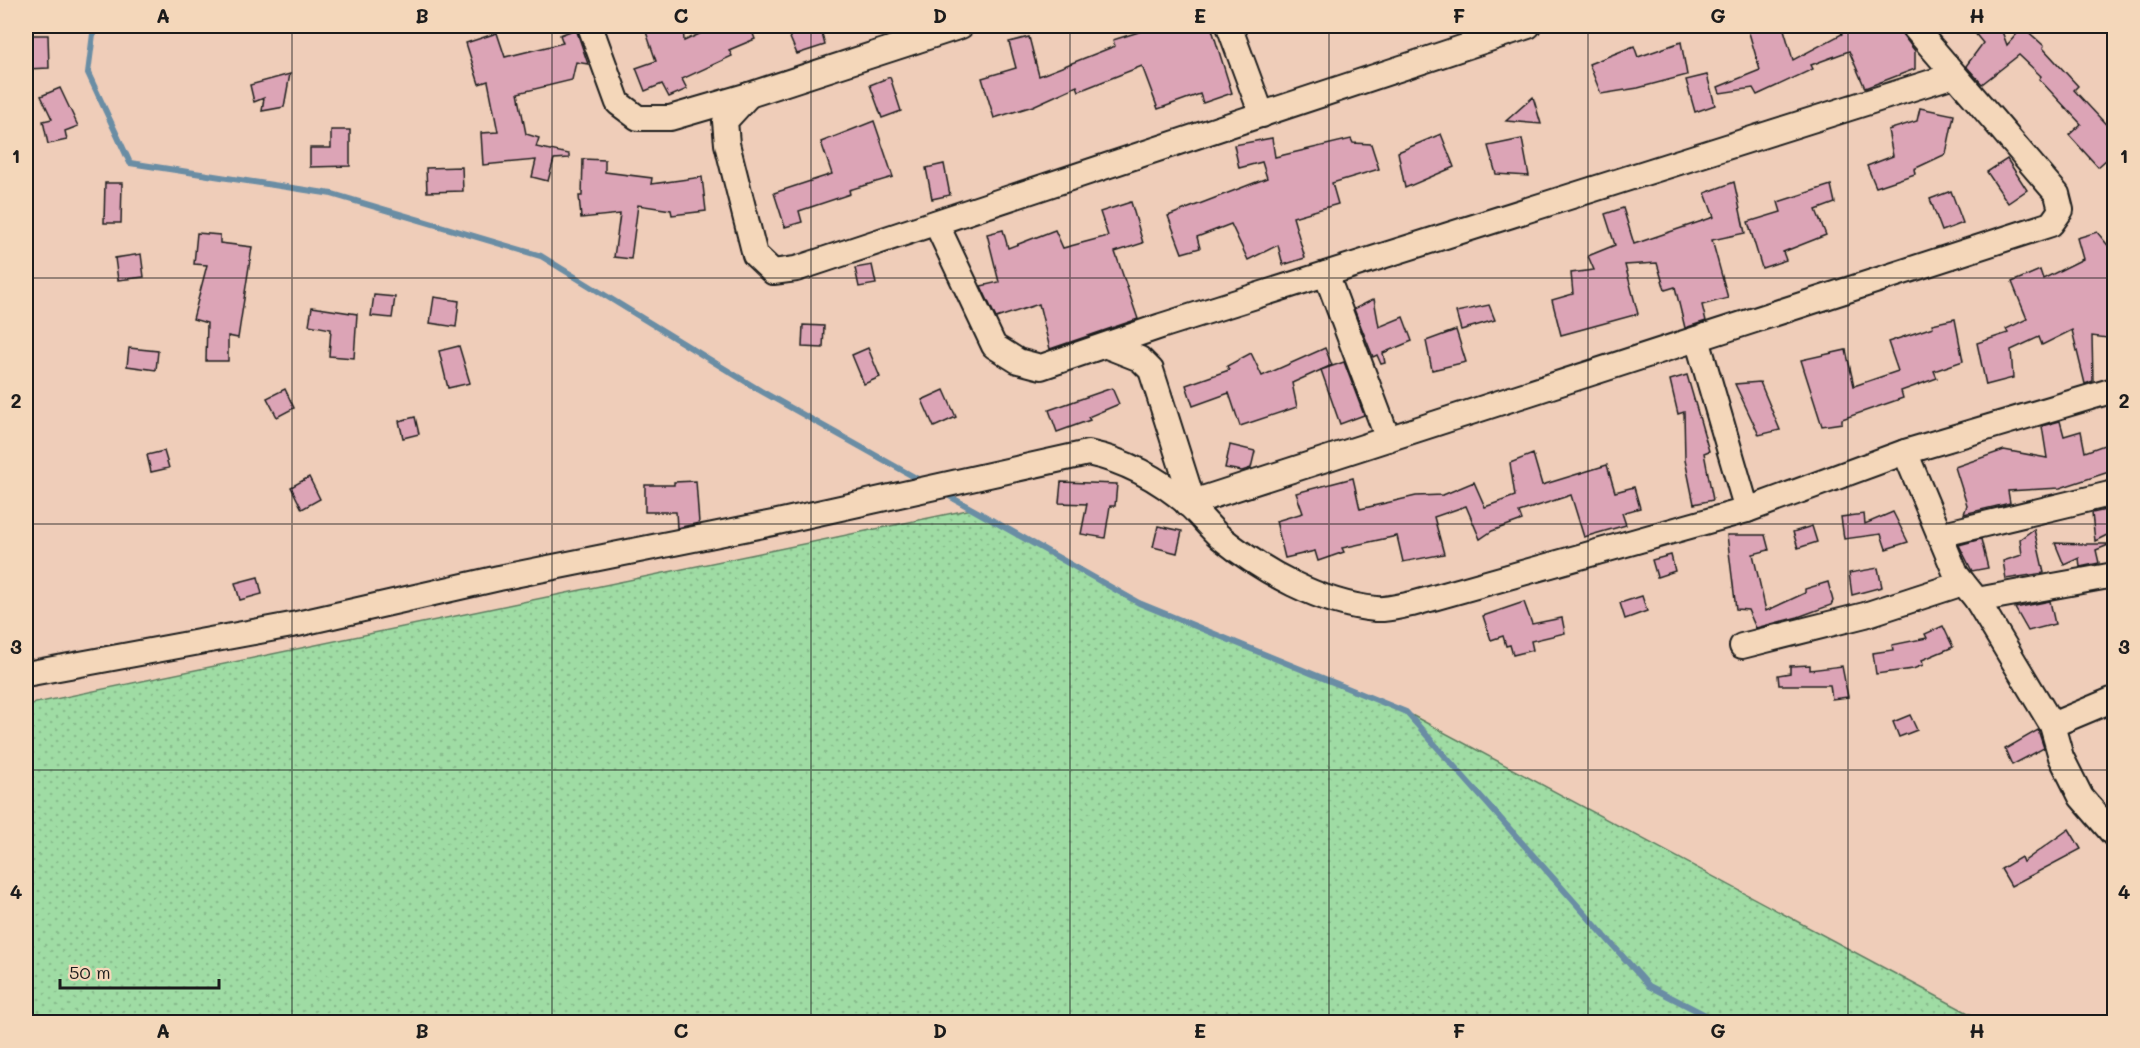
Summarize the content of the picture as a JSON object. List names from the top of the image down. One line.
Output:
{"scale_bar":"50 m","grid":{"columns":["A","B","C","D","E","F","G","H"],"rows":["1","2","3","4"]}}
